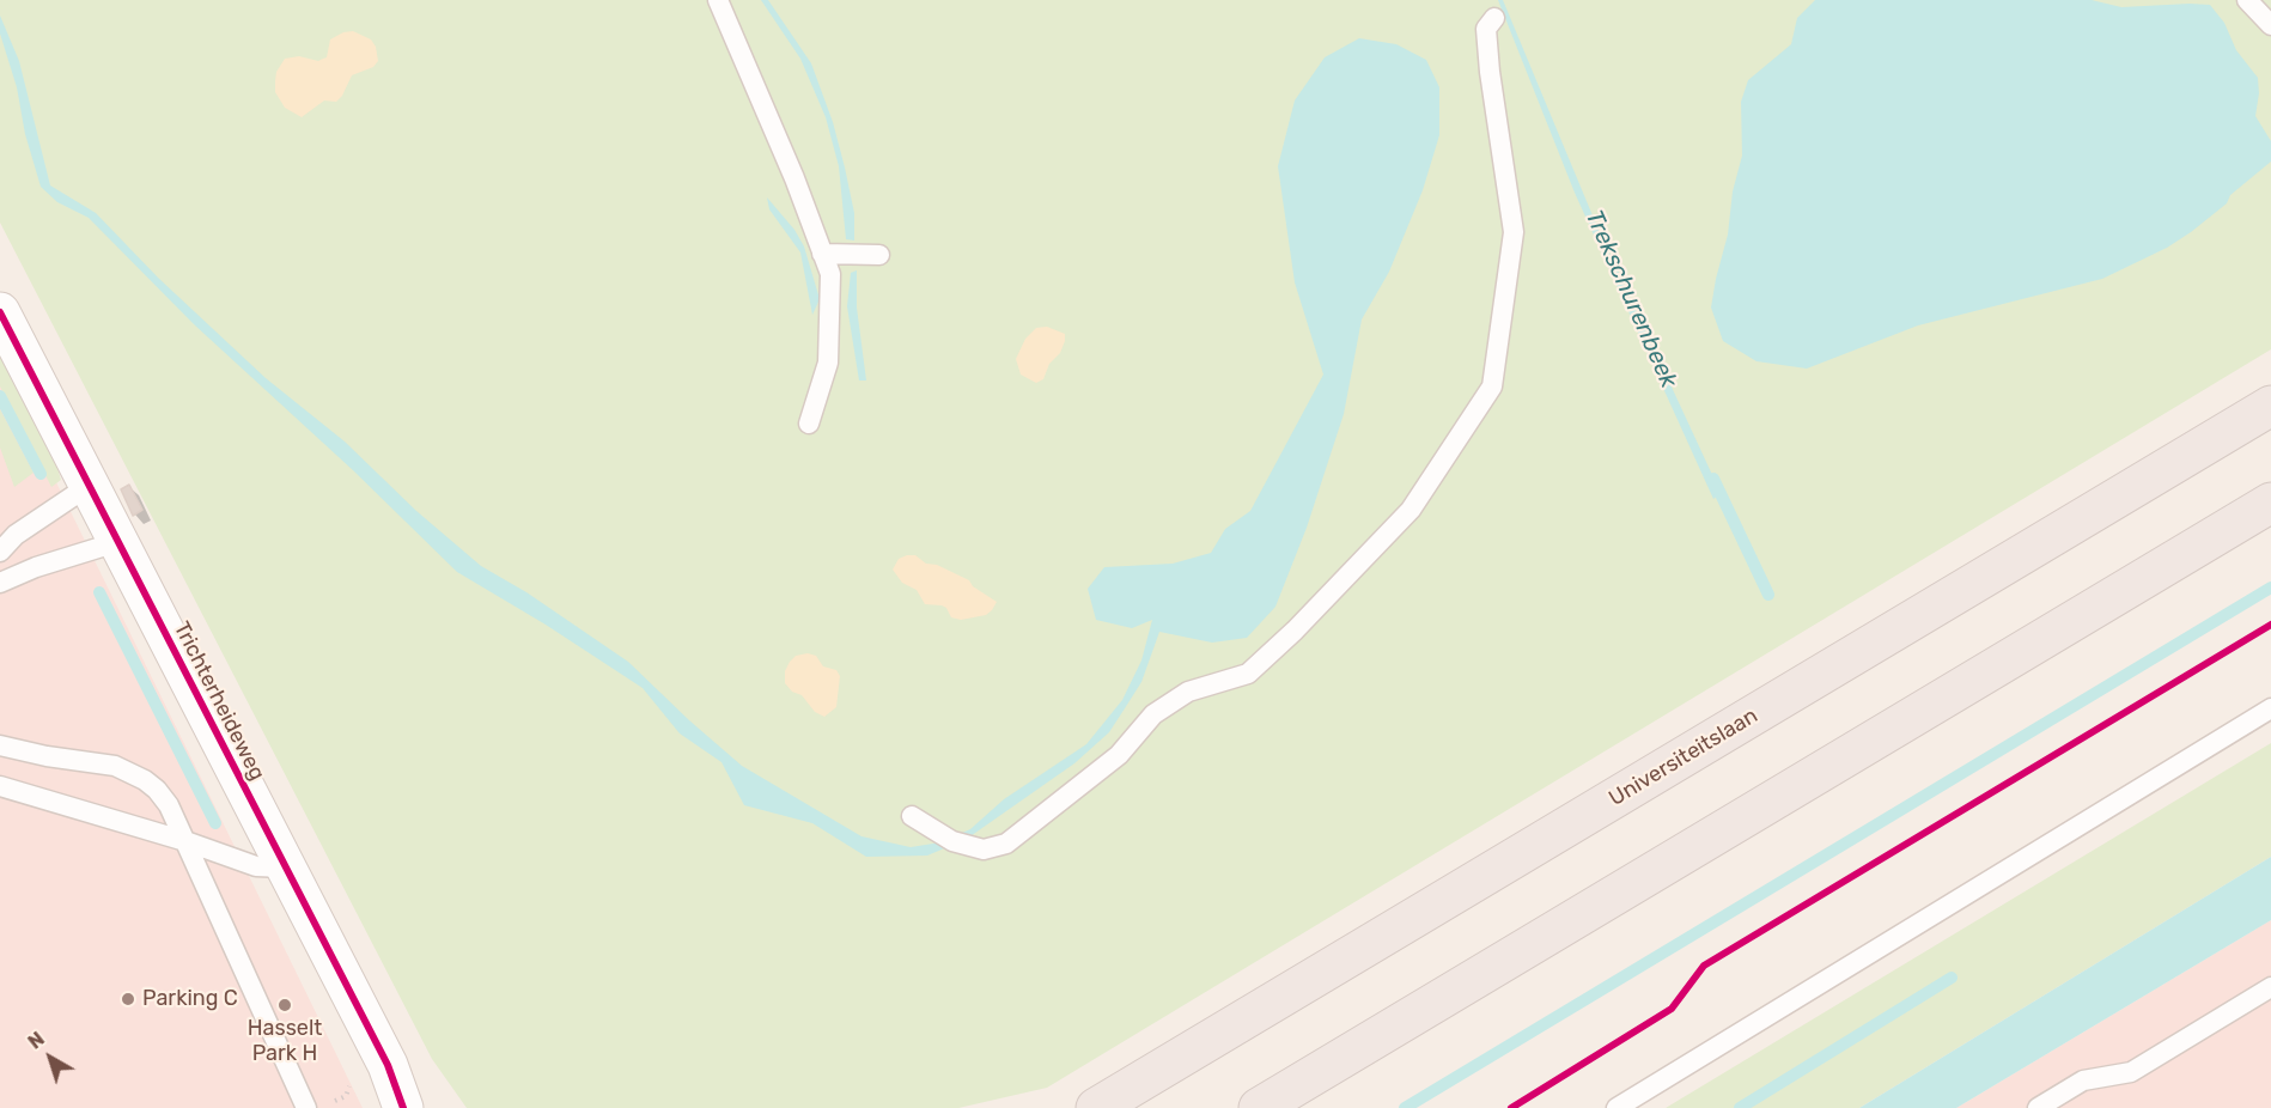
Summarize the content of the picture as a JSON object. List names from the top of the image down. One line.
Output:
{"streets":{"highway":["Universiteitslaan"],"street":["Trichterheideweg"]},"water":["Trekschurenbeek"],"places":["Parking C","Hasselt Park H"],"north":"top left"}
